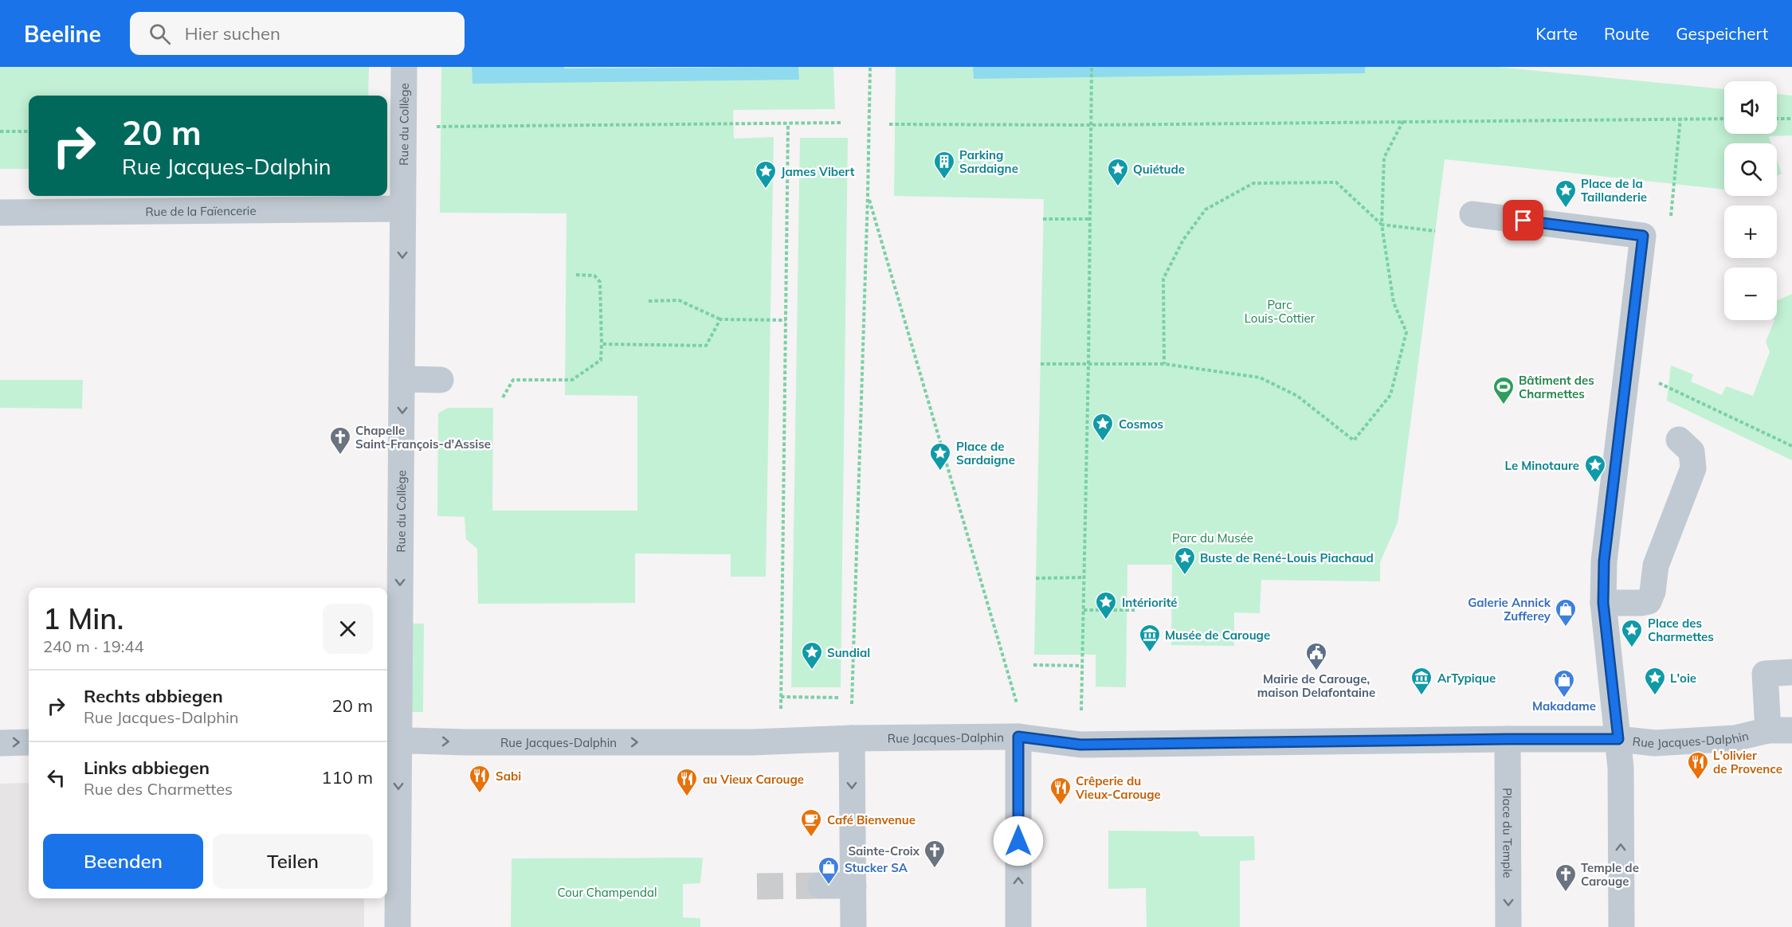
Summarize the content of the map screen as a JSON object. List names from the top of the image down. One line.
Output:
{"streets":{"street":["Rue du Collège","Rue de la Faïencerie","Rue Jacques-Dalphin","Place du Temple"]},"crossings":[["Rue du Collège","Rue de la Faïencerie"],["Rue du Collège","Rue Jacques-Dalphin"],["Rue Jacques-Dalphin","Place du Temple"]],"one_way":["Rue du Collège"],"parks":["Parc Louis-Cottier","Parc du Musée","Cour Champendal"],"places":{"building":["Parking Sardaigne"],"place":["Quiétude","James Vibert","Place de la Taillanderie","Cosmos","Place de Sardaigne","Le Minotaure","Buste de René-Louis Piachaud","Intériorité","Place des Charmettes","Sundial","L'oie"],"sports":["Bâtiment des Charmettes"],"church":["Chapelle Saint-François-d'Assise","Sainte-Croix","Temple de Carouge"],"shop":["Galerie Annick Zufferey","Makadame","Stucker SA"],"museum":["Musée de Carouge","ArTypique"],"public building":["Mairie de Carouge, maison Delafontaine"],"restaurant":["L'olivier de Provence","Sabi","au Vieux Carouge","Crêperie du Vieux-Carouge"],"cafe":["Café Bienvenue"]},"page":{"header":"Beeline","search":"Hier suchen","nav":["Karte","Route","Gespeichert"],"map_buttons":["+","−"],"turn":["20 m","Rue Jacques-Dalphin"],"heading":["1 Min.","240 m · 19:44"],"list":[{"name":"Rechts abbiegen","note":"Rue Jacques-Dalphin","value":"20 m"},{"name":"Links abbiegen","note":"Rue des Charmettes","value":"110 m"}],"buttons":["Beenden","Teilen"]}}
